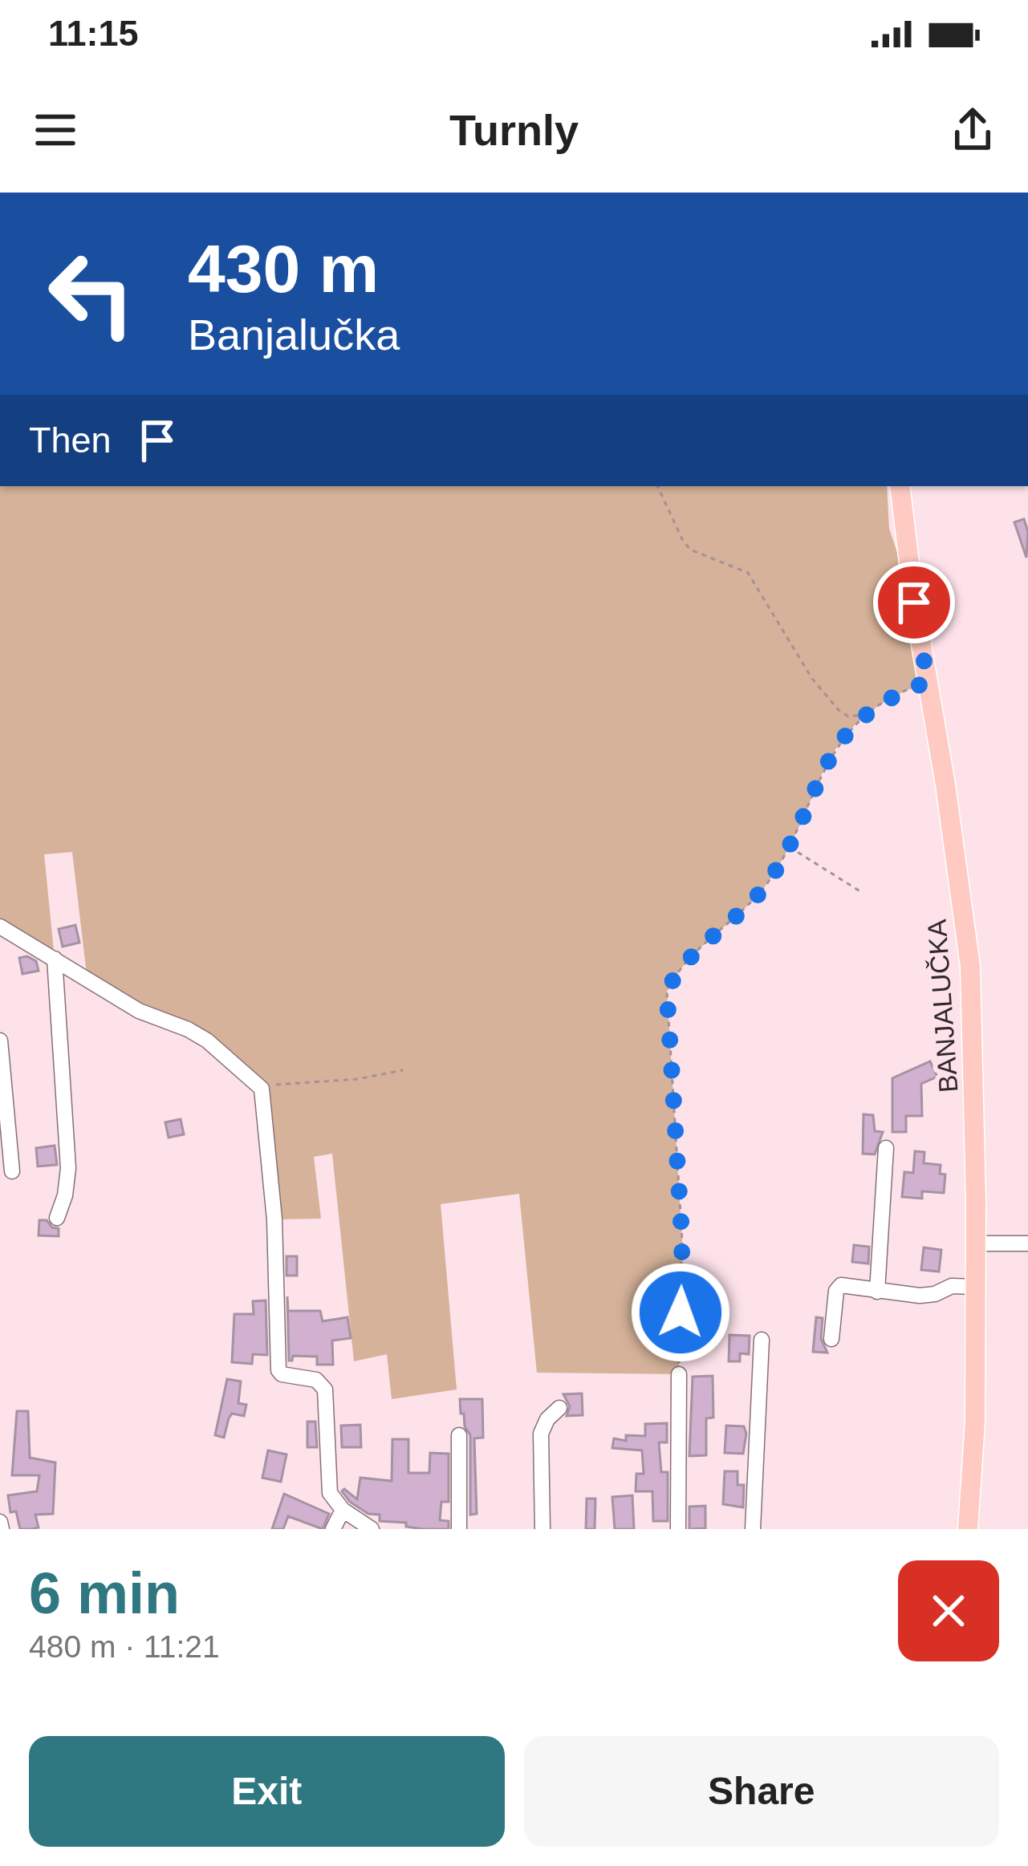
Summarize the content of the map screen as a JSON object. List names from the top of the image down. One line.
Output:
{"streets":{"main road":["BANJALUČKA"]},"page":{"status":"11:15","header":"Turnly","turn":["430 m","Banjalučka"],"then":"Then","heading":["6 min","480 m · 11:21"],"buttons":["Exit","Share"]}}
